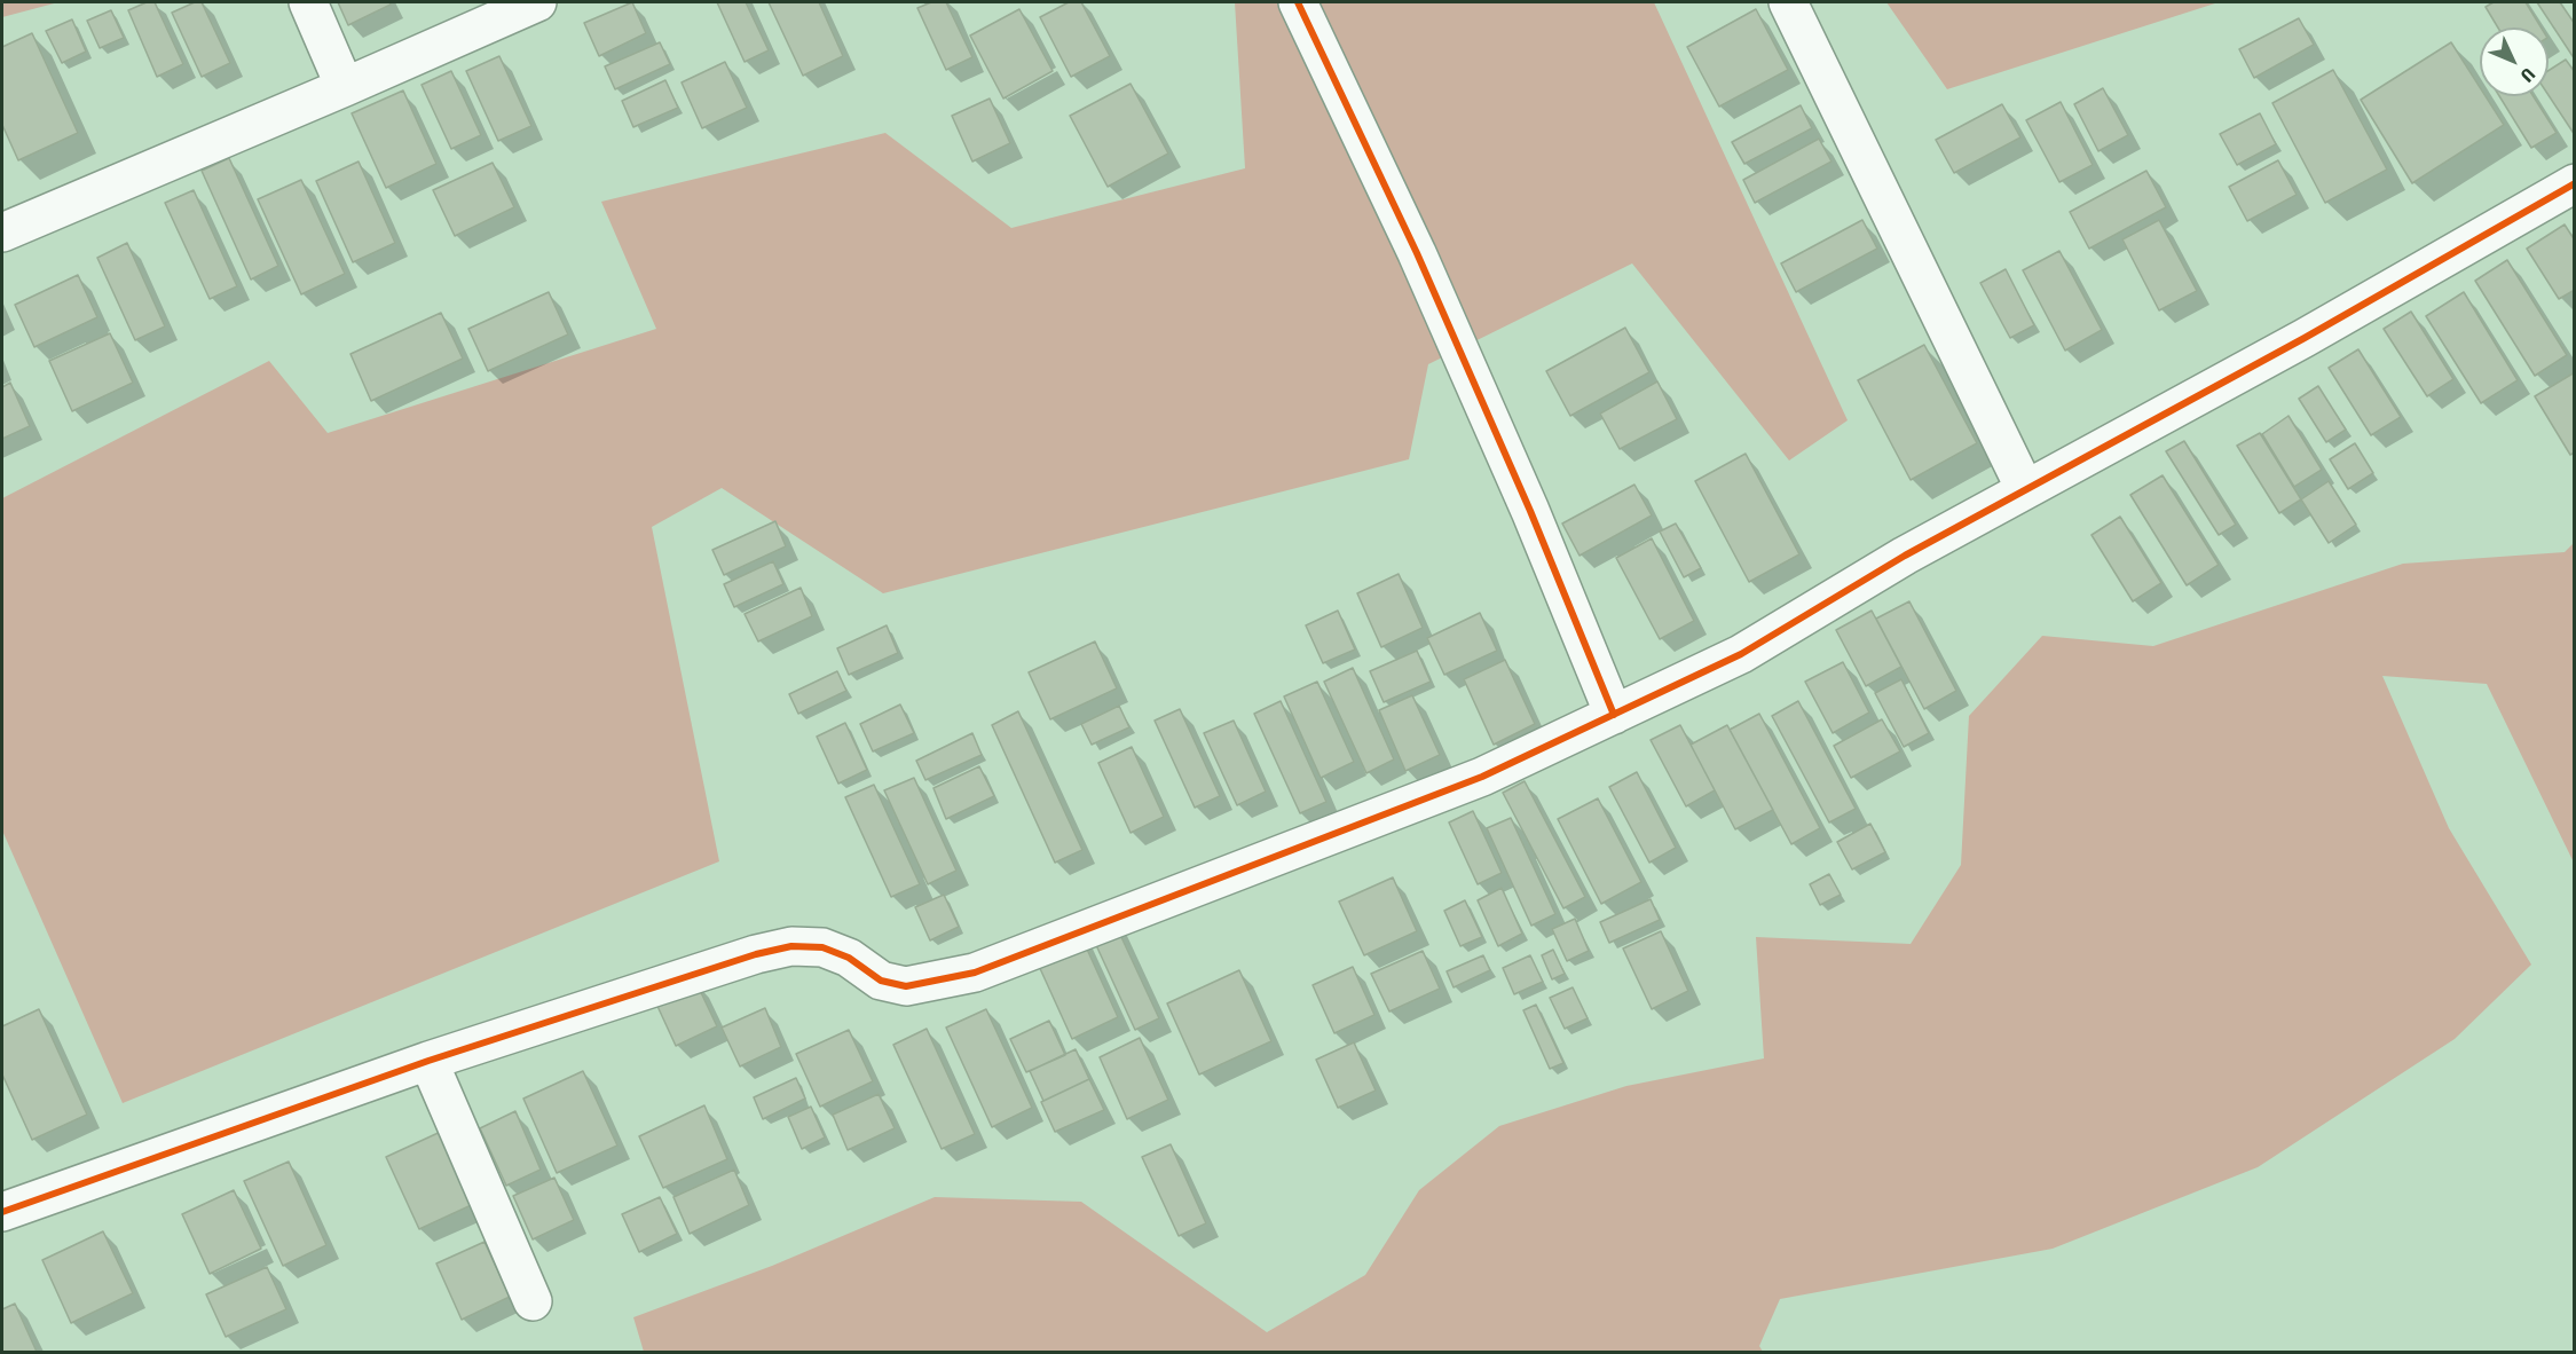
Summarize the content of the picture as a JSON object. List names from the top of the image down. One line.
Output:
{"north":"bottom right"}
